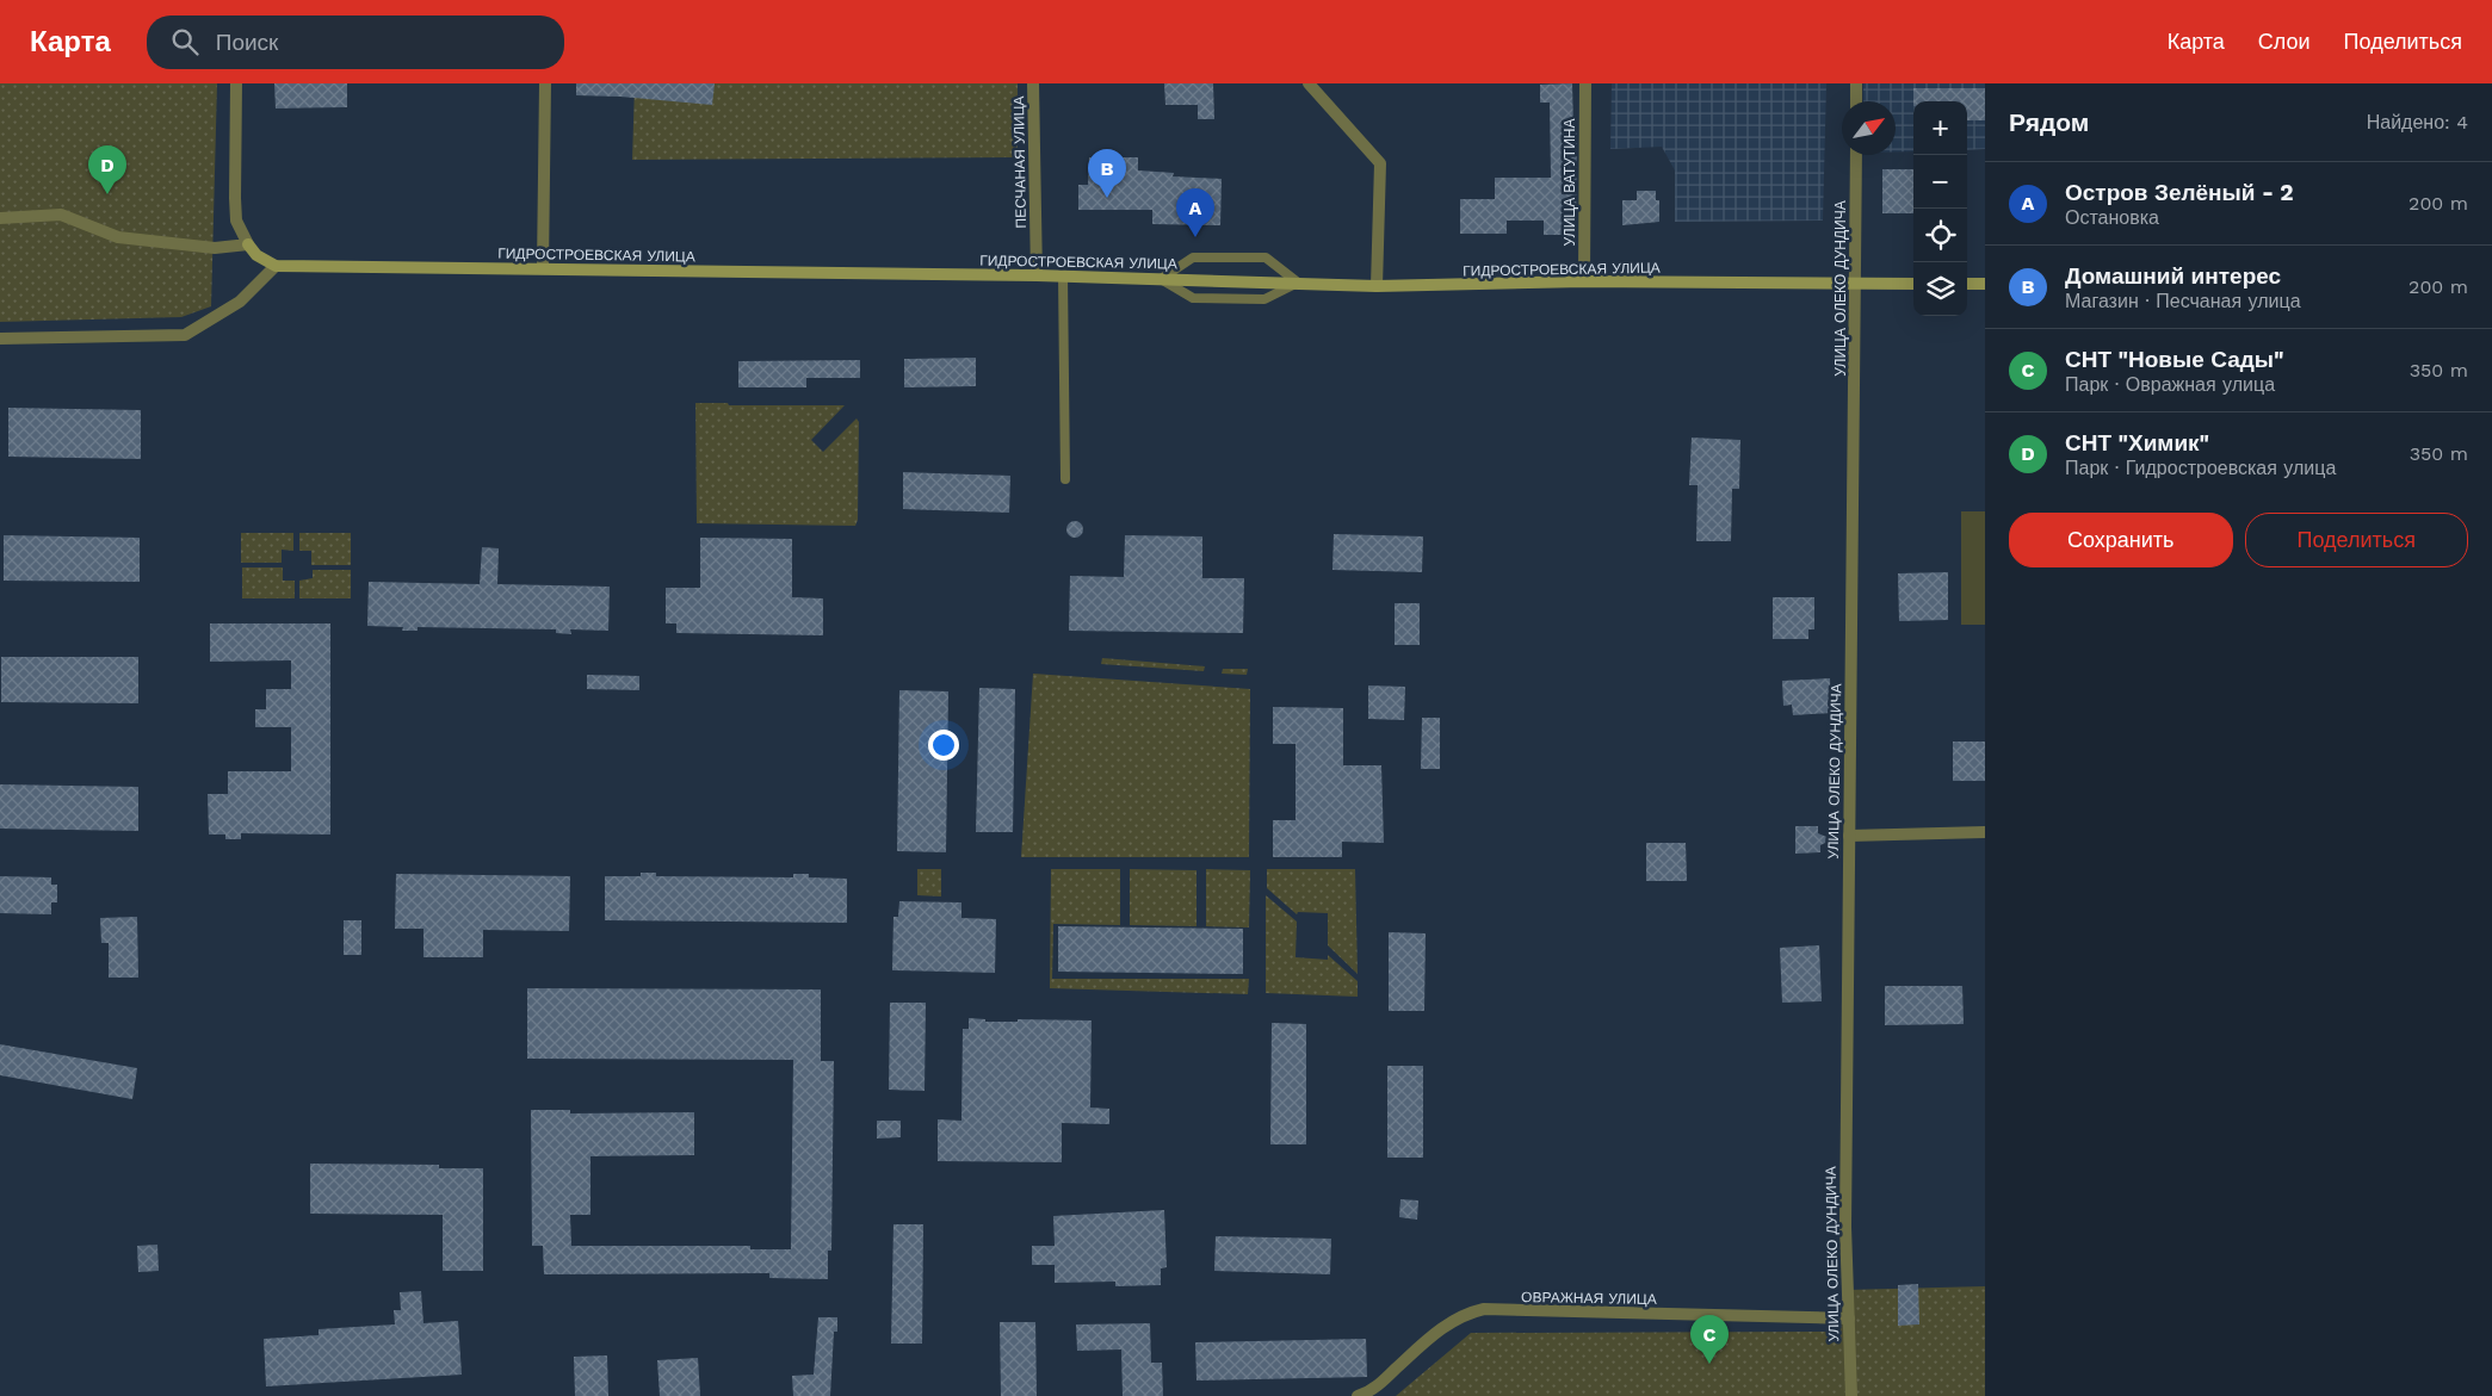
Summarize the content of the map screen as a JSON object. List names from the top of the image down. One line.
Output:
{"streets":{"street":["ПЕСЧАНАЯ УЛИЦА","УЛИЦА ВАТУТИНА","ГИДРОСТРОЕВСКАЯ УЛИЦА","УЛИЦА ОЛЕКО ДУНДИЧА","ОВРАЖНАЯ УЛИЦА"]},"crossings":[["ПЕСЧАНАЯ УЛИЦА","ГИДРОСТРОЕВСКАЯ УЛИЦА"],["УЛИЦА ВАТУТИНА","ГИДРОСТРОЕВСКАЯ УЛИЦА"],["ГИДРОСТРОЕВСКАЯ УЛИЦА","УЛИЦА ОЛЕКО ДУНДИЧА"],["УЛИЦА ОЛЕКО ДУНДИЧА","ОВРАЖНАЯ УЛИЦА"]],"north":"top right","page":{"header":"Карта","search":"Поиск","nav":["Карта","Слои","Поделиться"],"heading":["Рядом","Найдено: 4"],"map_buttons":["+","−"],"pins":["D","B","A","C"],"list":[{"mark":"A","name":"Остров Зелёный - 2","note":"Остановка","value":"200 m"},{"mark":"B","name":"Домашний интерес","note":"Магазин · Песчаная улица","value":"200 m"},{"mark":"C","name":"СНТ \"Новые Сады\"","note":"Парк · Овражная улица","value":"350 m"},{"mark":"D","name":"СНТ \"Химик\"","note":"Парк · Гидростроевская улица","value":"350 m"}],"buttons":["Сохранить","Поделиться"]}}
